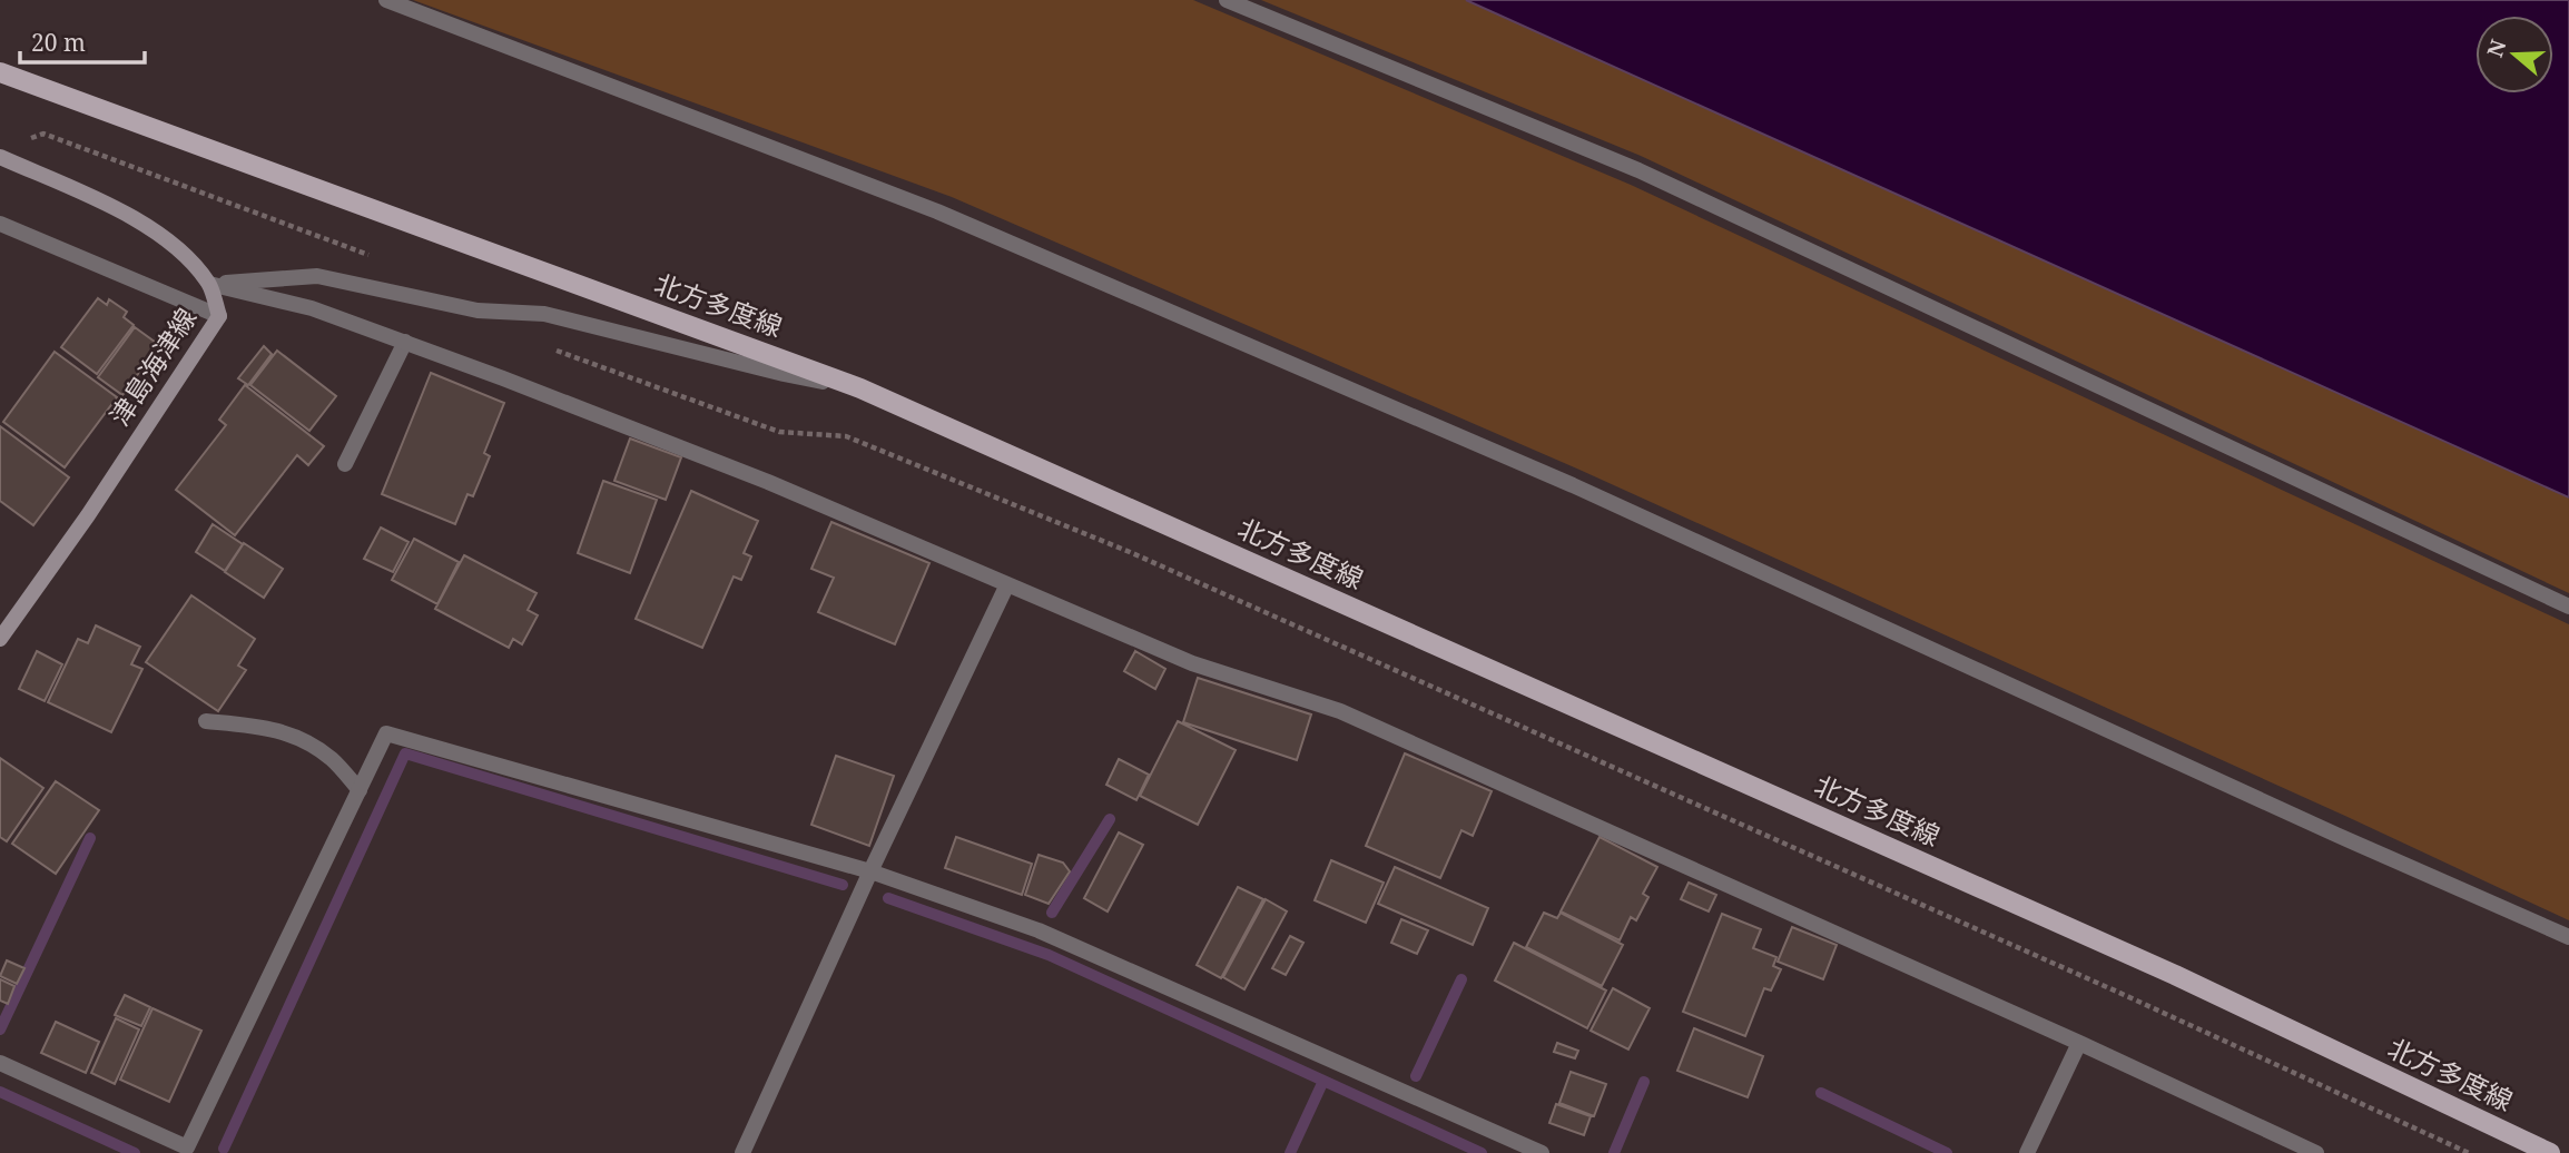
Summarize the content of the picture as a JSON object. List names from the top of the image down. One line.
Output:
{"streets":{"main road":["北方多度線","津島海津線"]},"scale_bar":"20 m","north":"left"}
